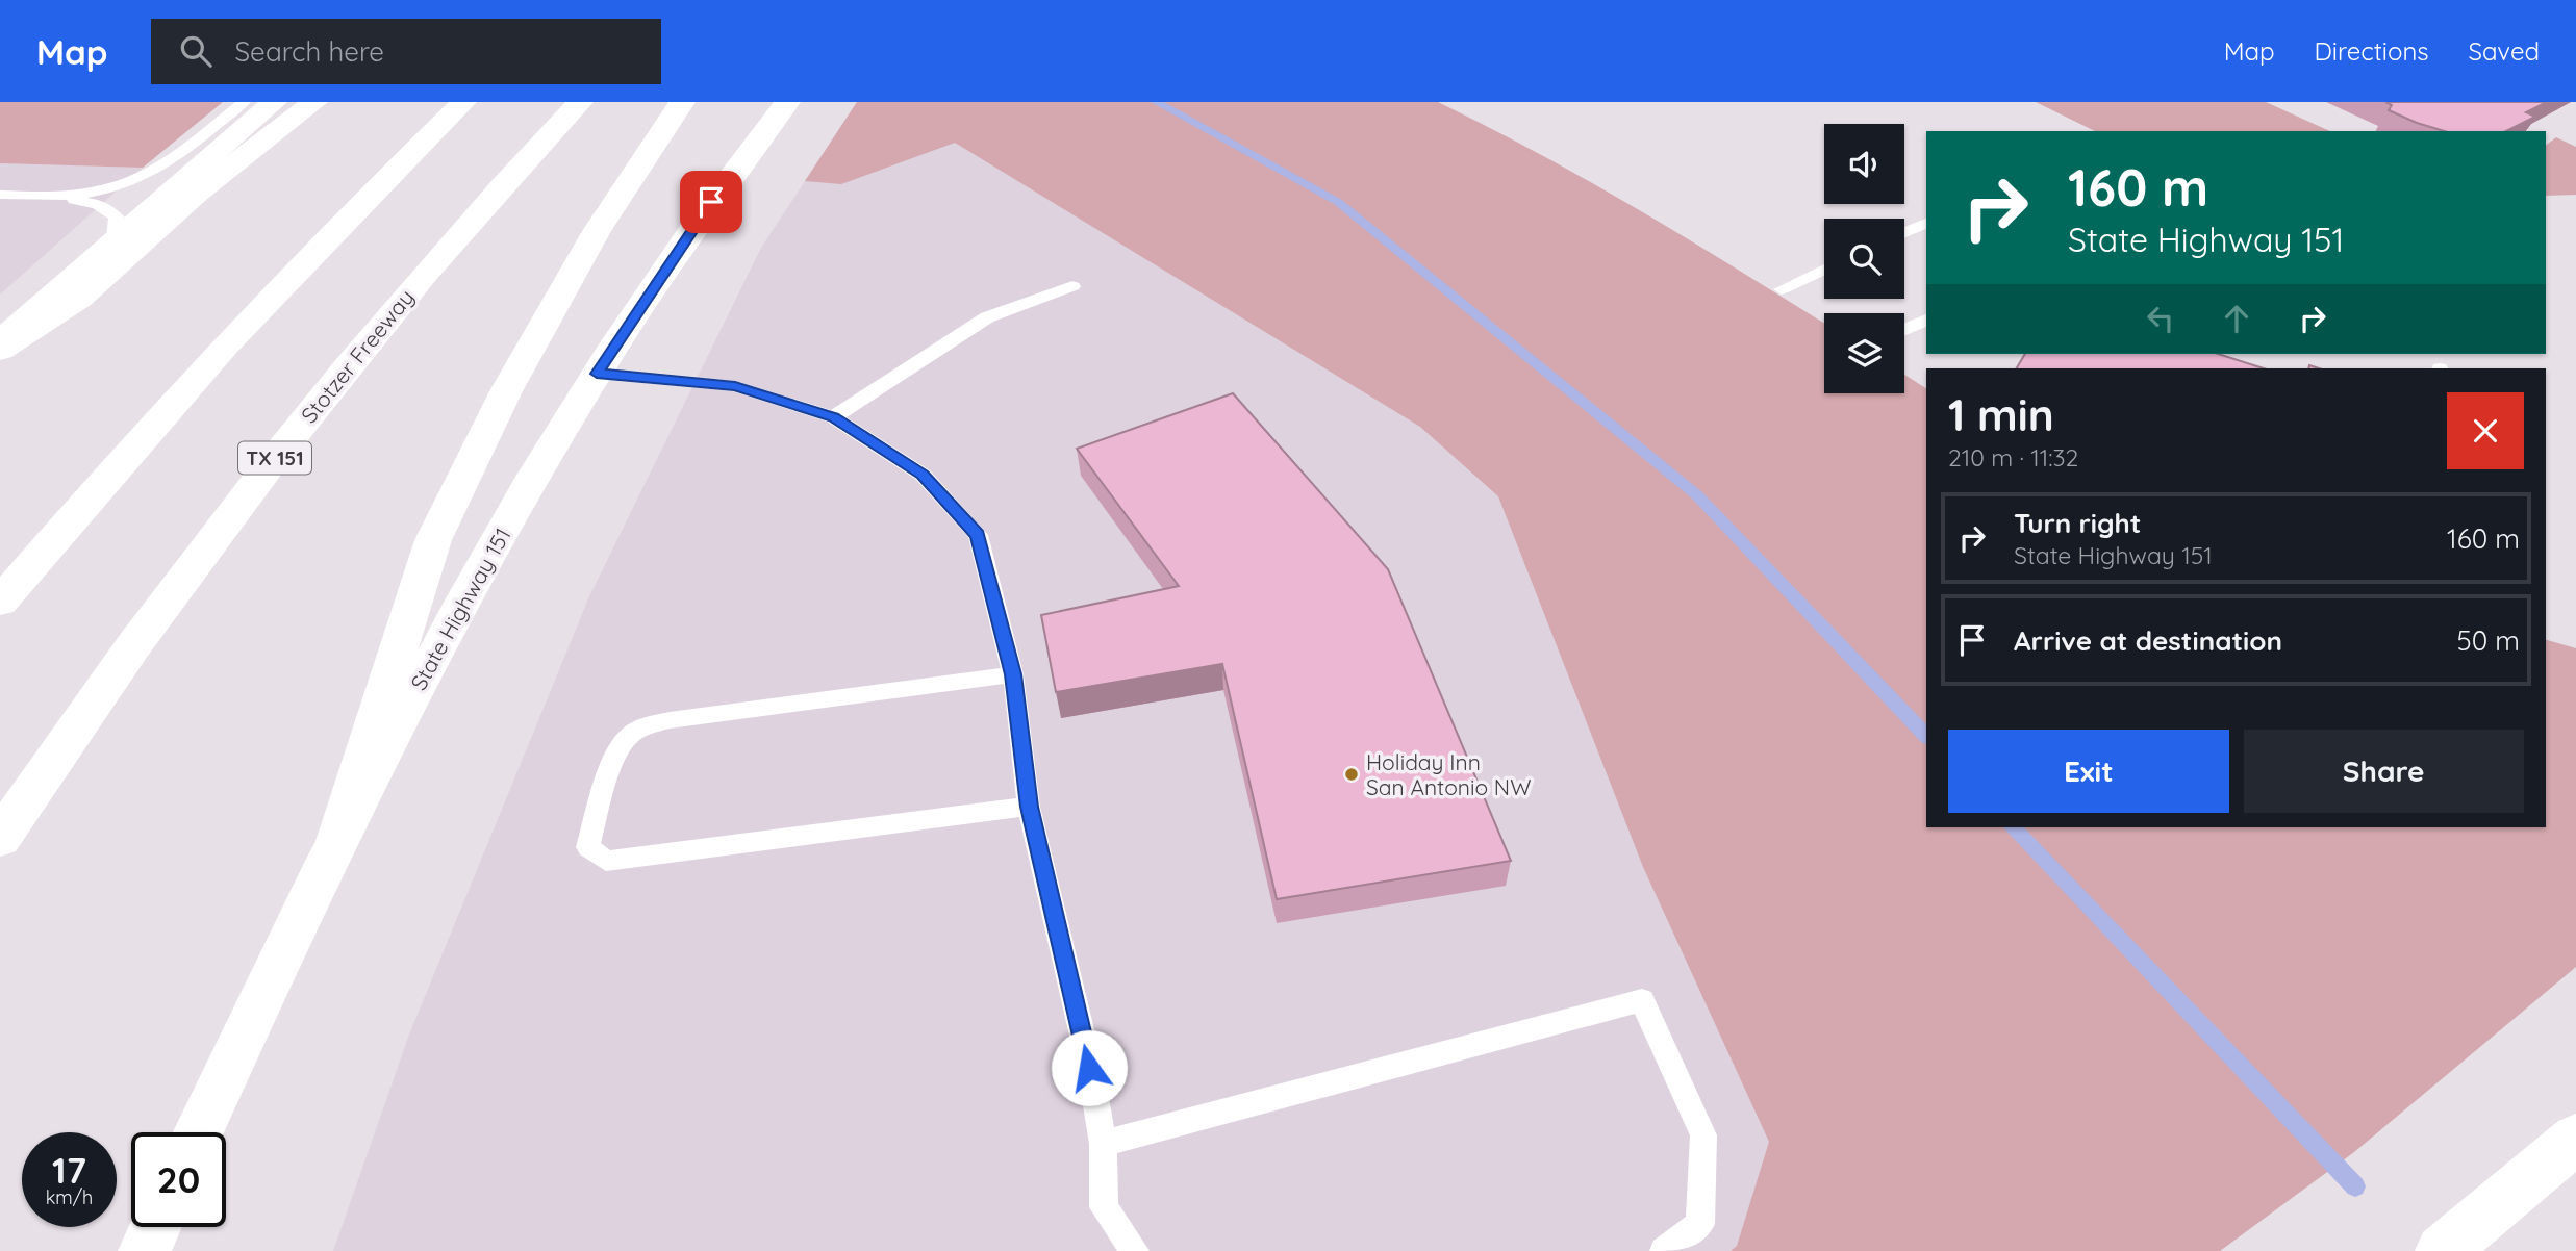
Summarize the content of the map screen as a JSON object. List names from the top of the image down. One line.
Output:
{"streets":{"main road":["Stotzer Freeway","TX 151","State Highway 151"]},"places":["Holiday Inn San Antonio NW"],"page":{"header":"Map","search":"Search here","nav":["Map","Directions","Saved"],"turn":["160 m","State Highway 151"],"heading":["1 min","210 m · 11:32"],"list":[{"name":"Turn right","note":"State Highway 151","value":"160 m"},{"name":"Arrive at destination","value":"50 m"}],"buttons":["Exit","Share"],"speed":"17 km/h","limit":"20"}}
